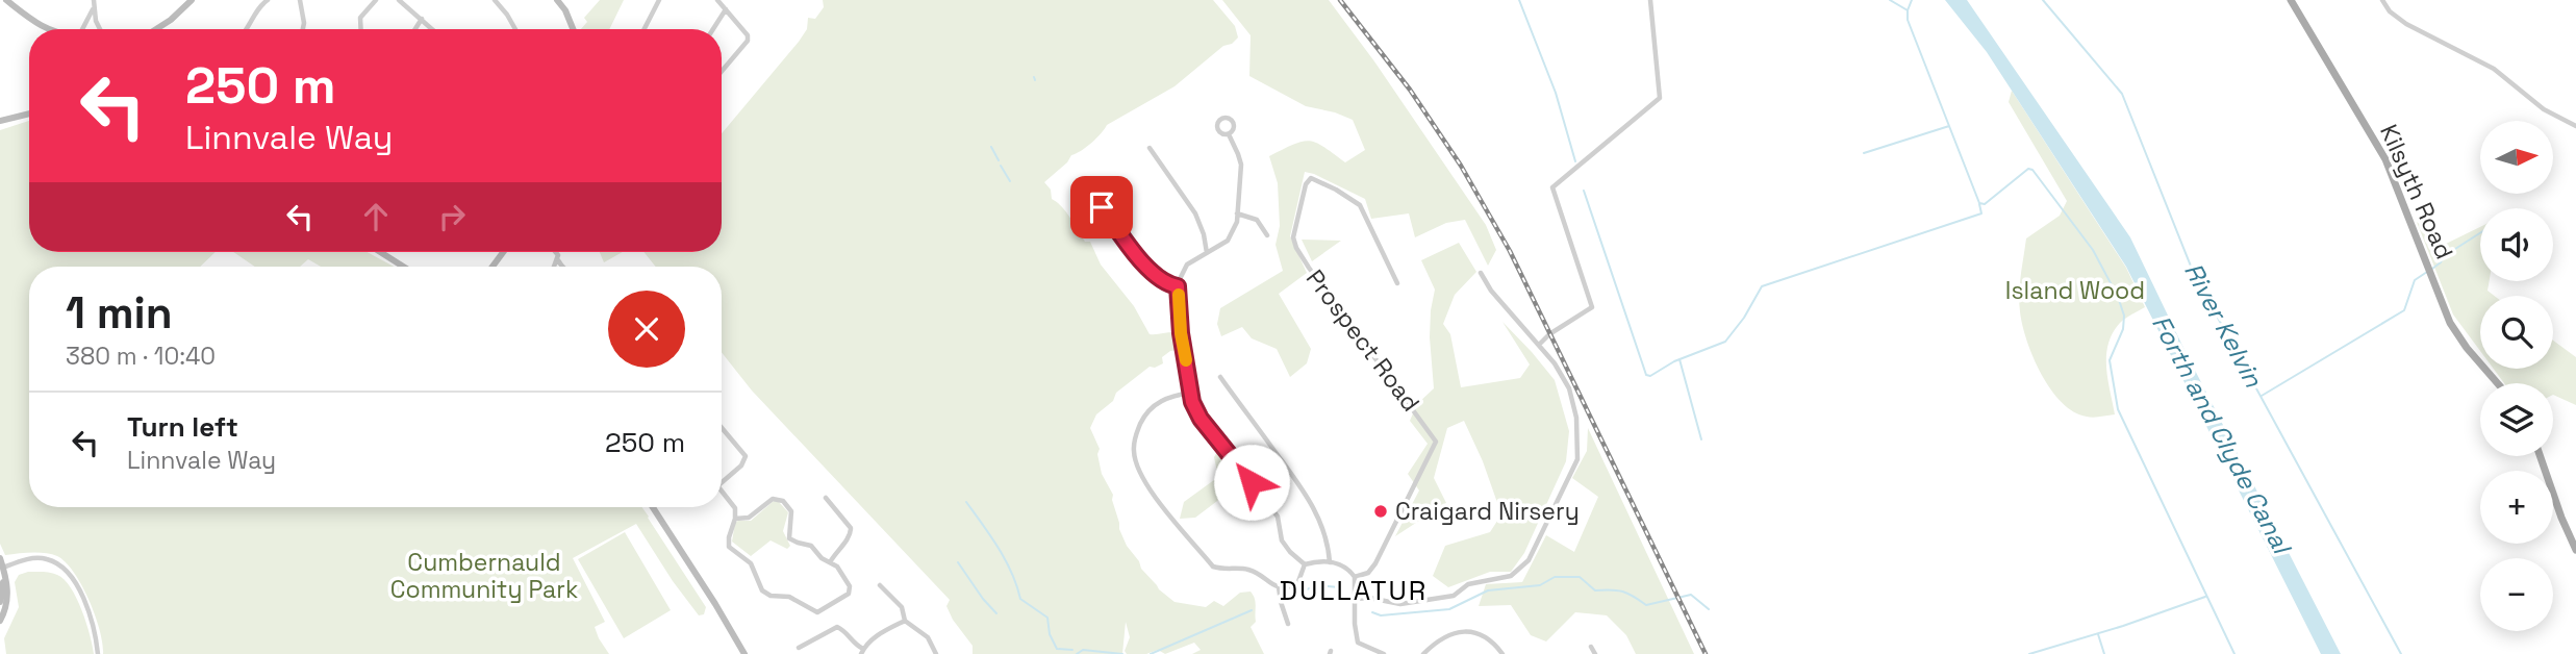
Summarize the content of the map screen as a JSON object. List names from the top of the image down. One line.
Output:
{"streets":{"main road":["Kilsyth Road"],"street":["Prospect Road"]},"districts":["DULLATUR"],"water":["River Kelvin","Forth and Clyde Canal"],"parks":["Island Wood","Cumbernauld Community Park"],"places":["Craigard Nirsery"],"north":"right","page":{"turn":["250 m","Linnvale Way"],"map_buttons":["+","−"],"heading":["1 min","380 m · 10:40"],"list":[{"name":"Turn left","note":"Linnvale Way","value":"250 m"}]}}
